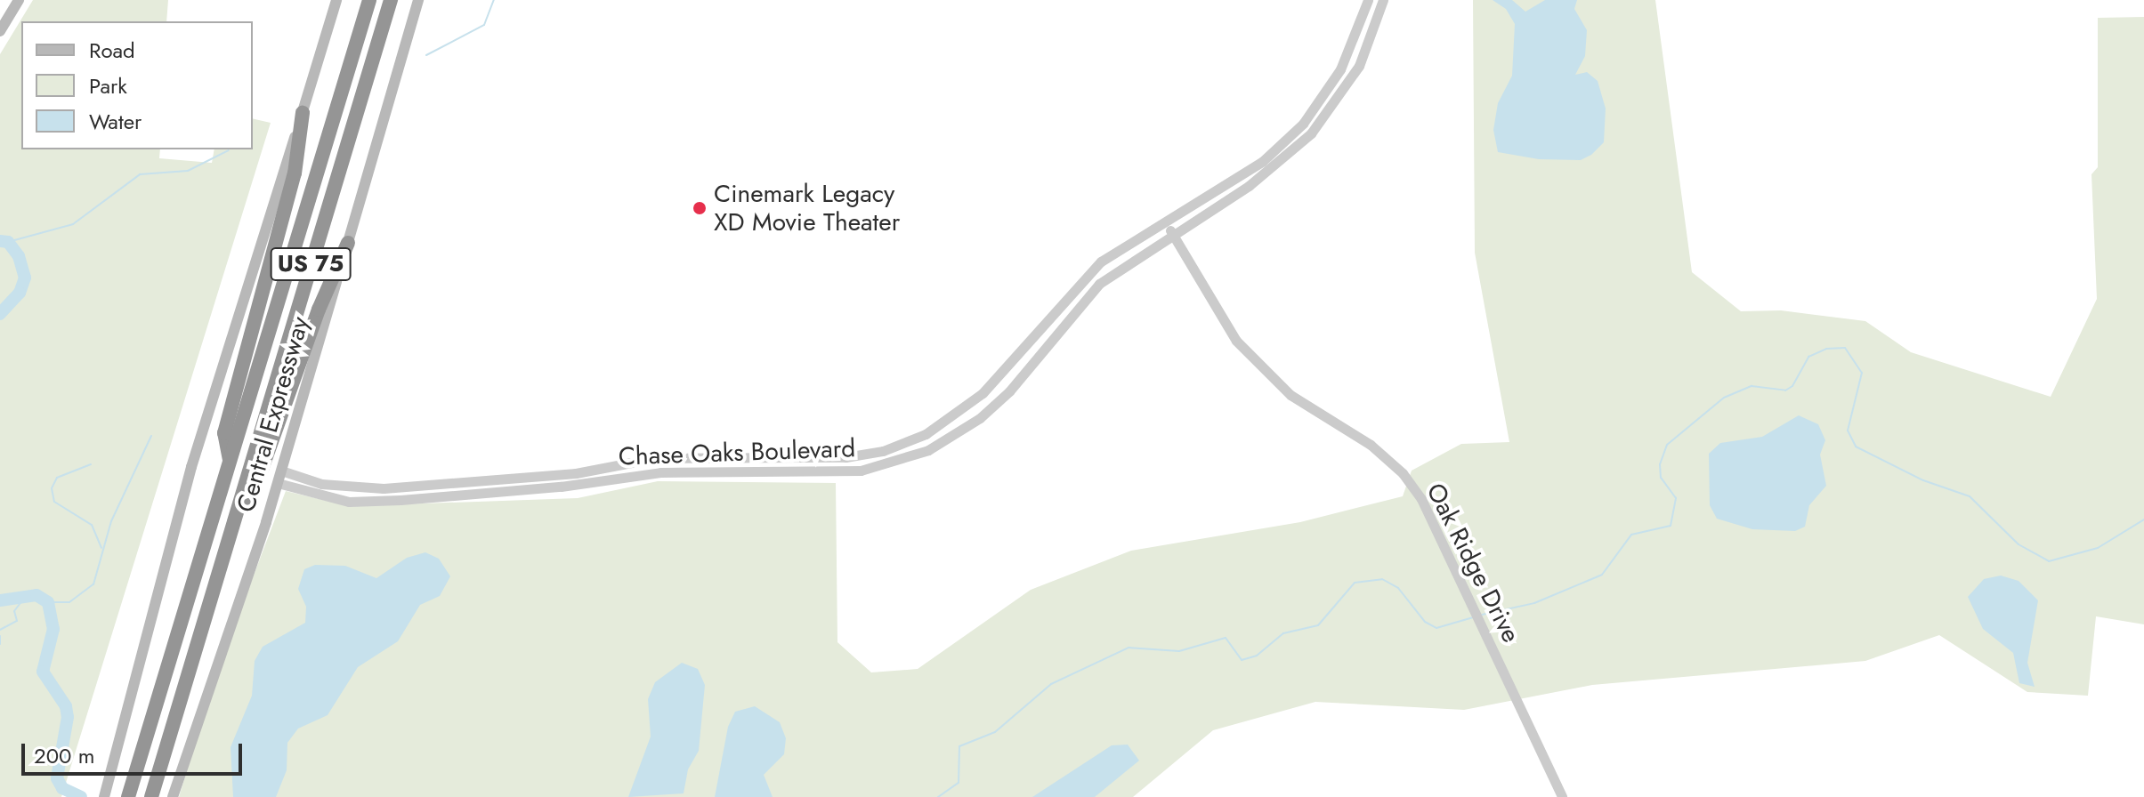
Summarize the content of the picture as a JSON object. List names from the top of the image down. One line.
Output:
{"streets":{"highway":["US 75","Central Expressway"],"street":["Chase Oaks Boulevard","Oak Ridge Drive"]},"crossings":[["Central Expressway","Chase Oaks Boulevard"],["Chase Oaks Boulevard","Oak Ridge Drive"]],"places":["Cinemark Legacy XD Movie Theater"],"legend":["Road","Park","Water"],"scale_bar":"200 m"}
